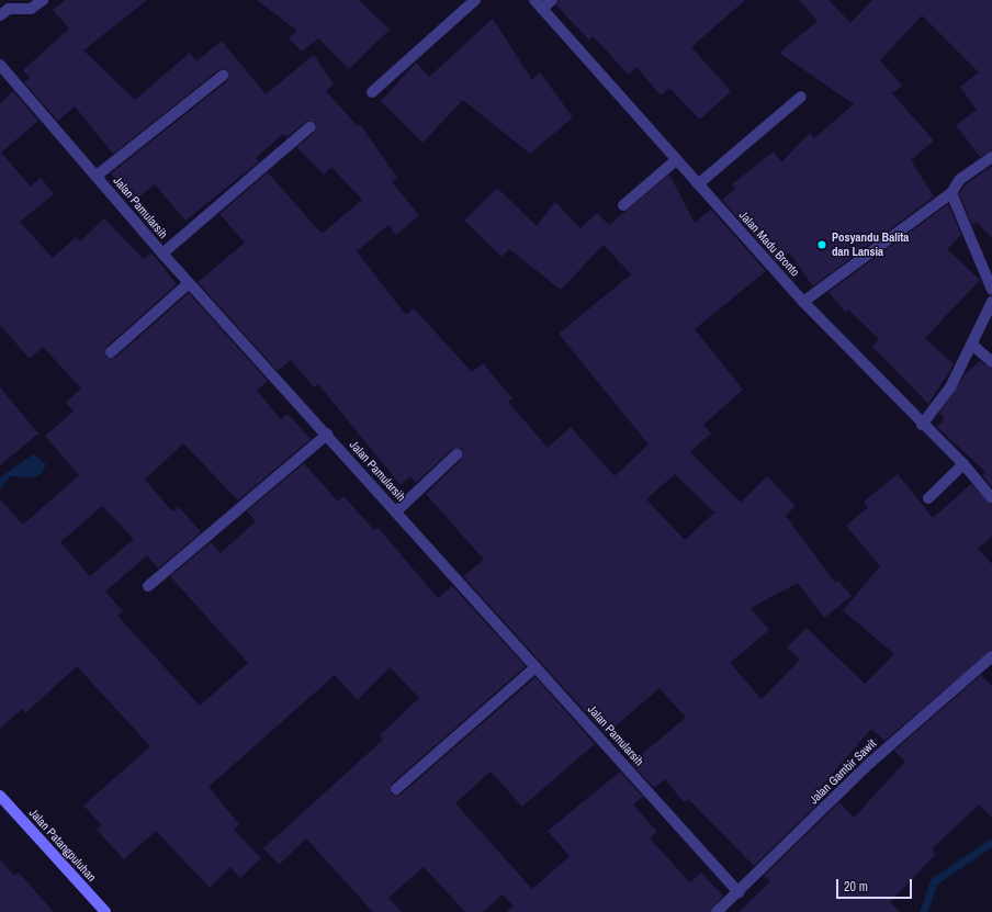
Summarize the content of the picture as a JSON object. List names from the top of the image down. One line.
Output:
{"streets":{"street":["Jalan Pamularsih","Jalan Madu Bronto","Jalan Gambir Sawit","Jalan Patangpuluhan"]},"crossings":[["Jalan Pamularsih","Jalan Gambir Sawit"]],"places":["Posyandu Balita dan Lansia"],"scale_bar":"20 m"}
